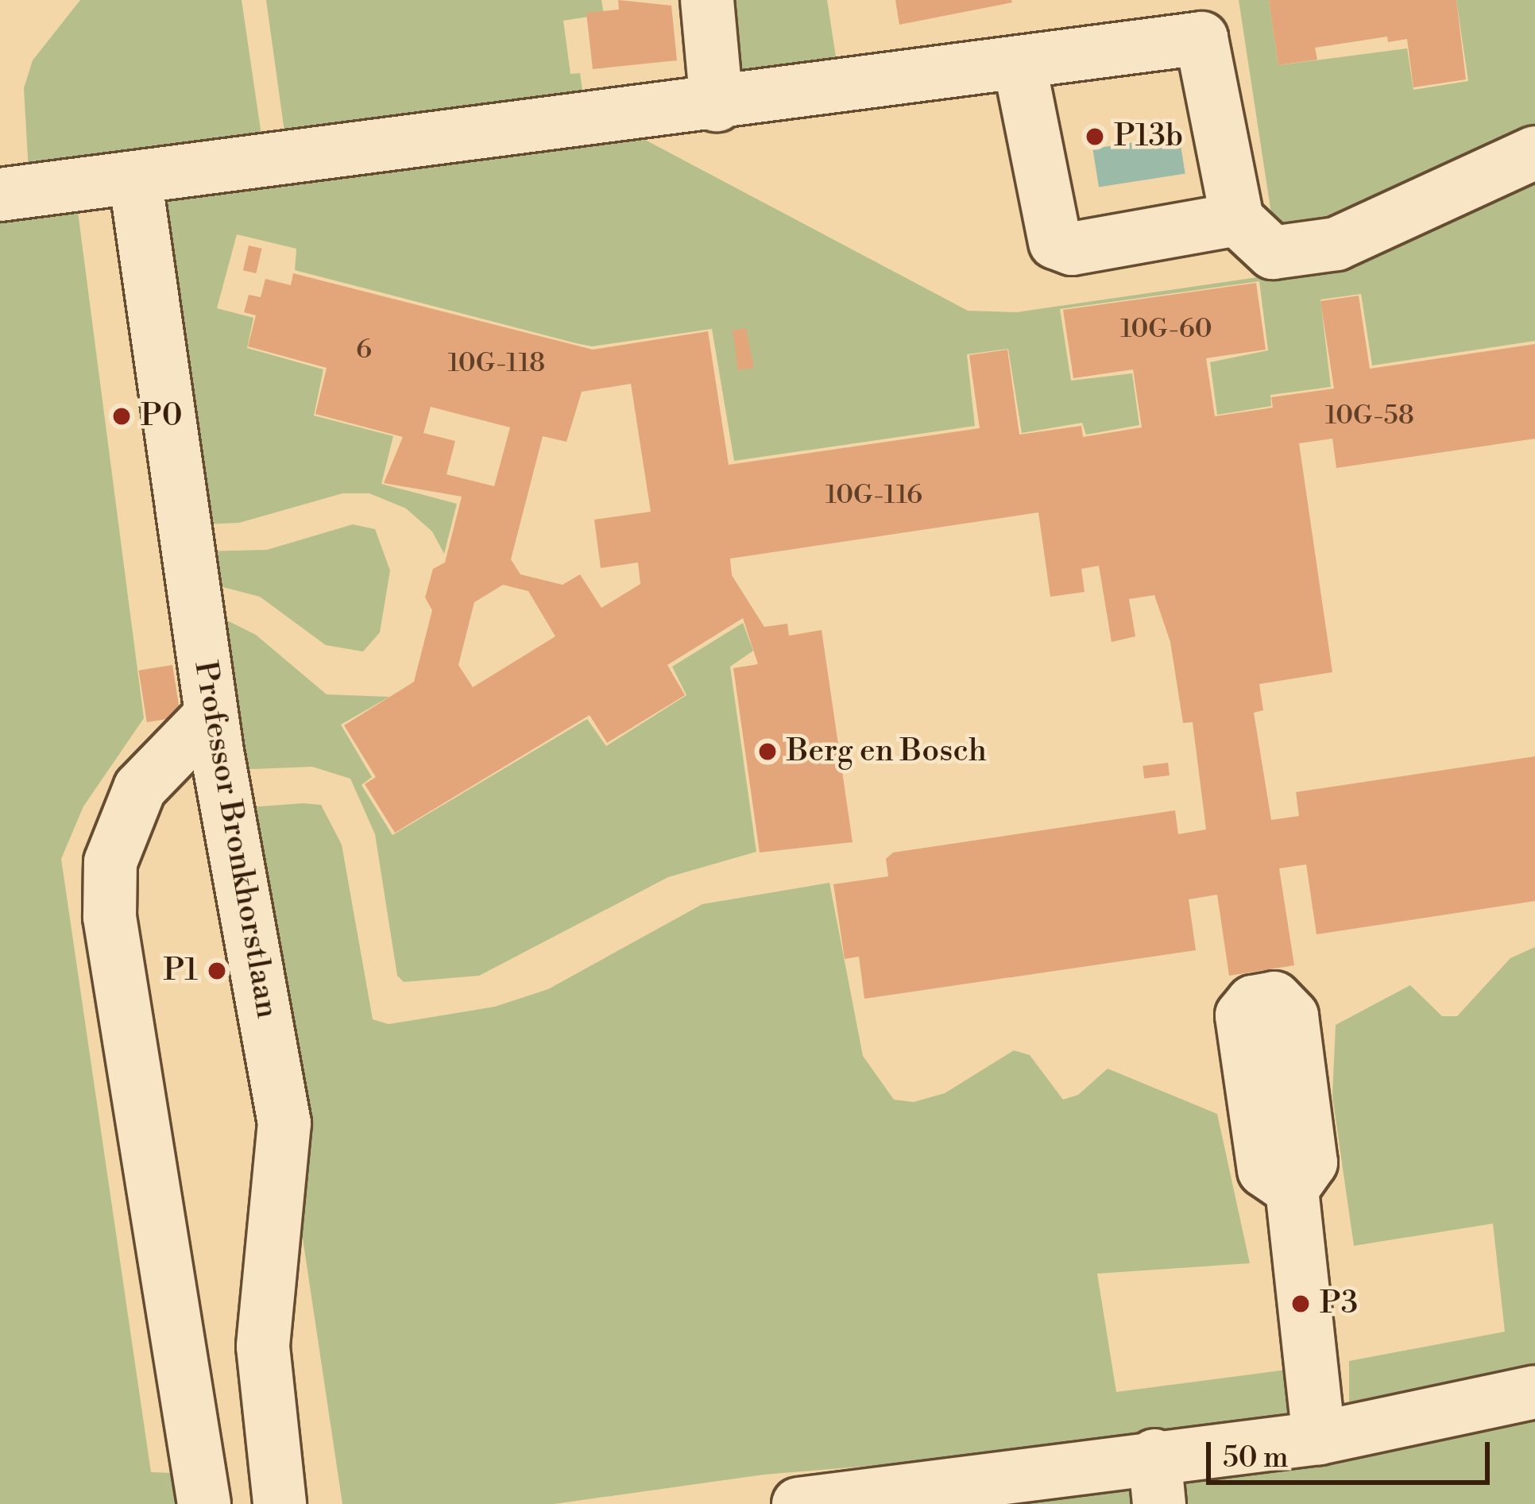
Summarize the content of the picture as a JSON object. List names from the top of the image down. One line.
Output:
{"streets":{"lane":["Professor Bronkhorstlaan"]},"places":["P13b","P0","Berg en Bosch","P1","P3"],"house_numbers":["10G-60","6","10G-118","10G-58","10G-116"],"scale_bar":"50 m"}
